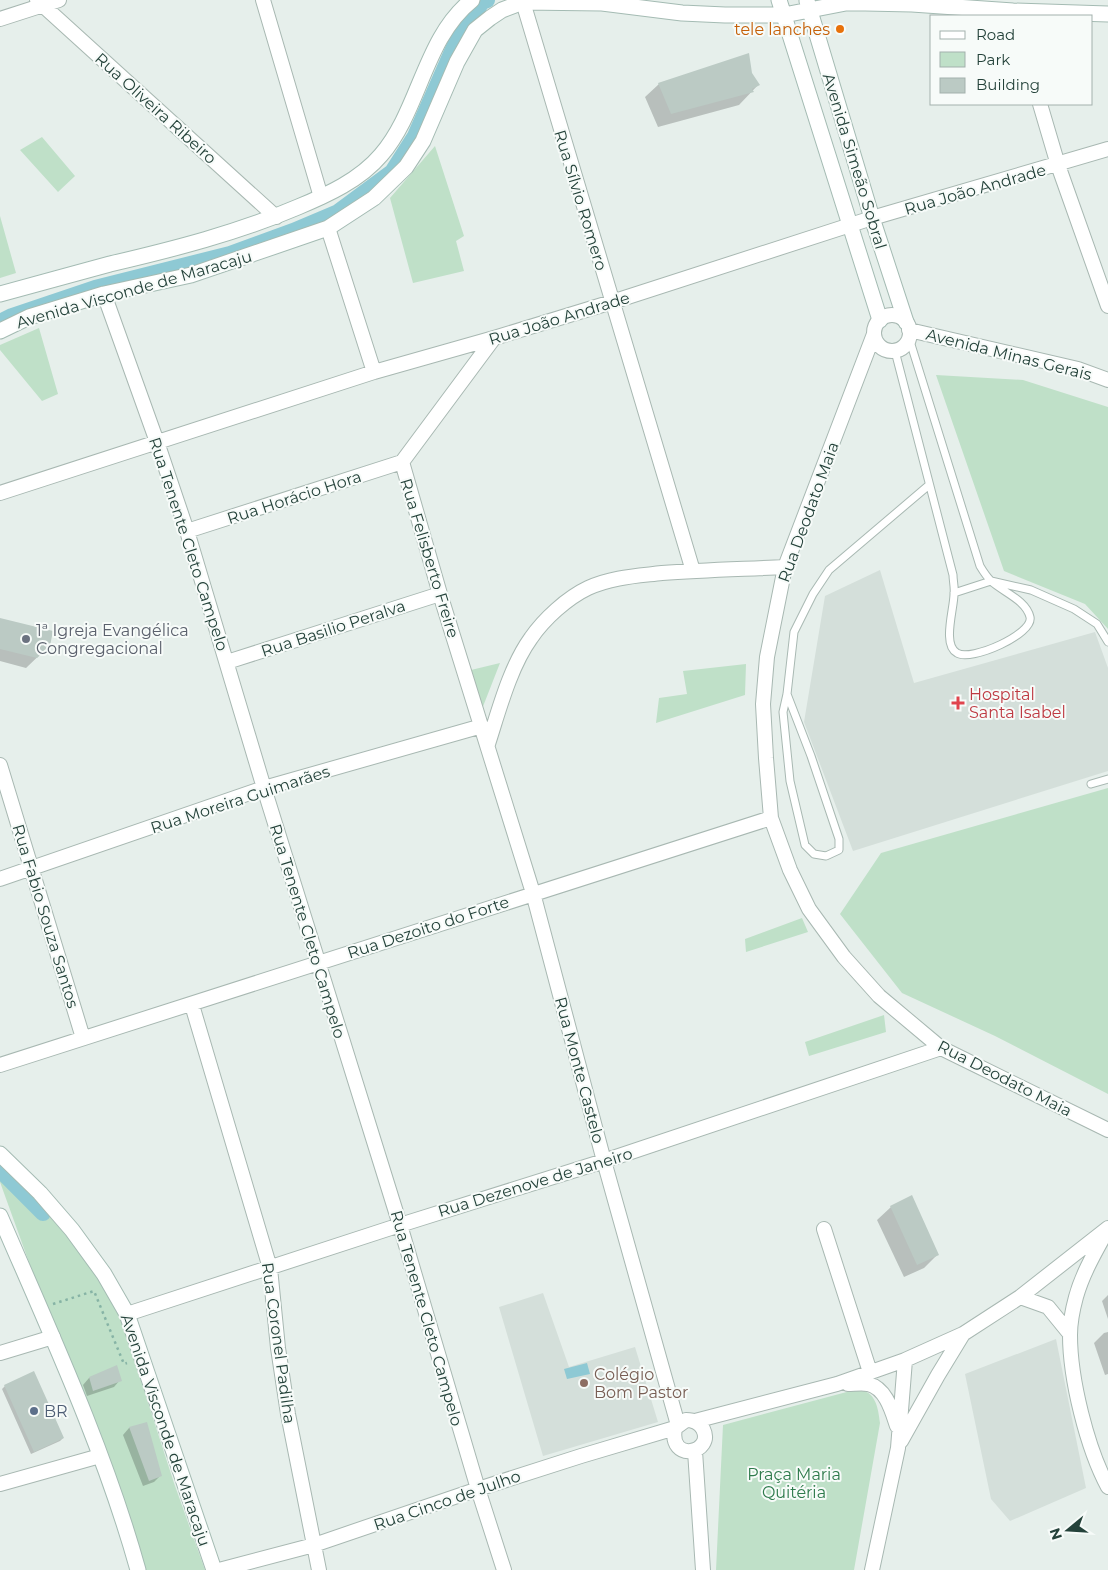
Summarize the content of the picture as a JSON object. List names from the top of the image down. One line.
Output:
{"streets":{"main road":["Avenida Simeão Sobral","Avenida Visconde de Maracaju"],"street":["Rua Oliveira Ribeiro","Rua João Andrade","Rua Sílvio Romero","Avenida Minas Gerais","Rua Horácio Hora","Rua Deodato Maia","Rua Tenente Cleto Campelo","Rua Felisberto Freire","Rua Basilio Peralva","Rua Moreira Guimarães","Rua Fabio Souza Santos","Rua Dezoito do Forte","Rua Monte Castelo","Rua Dezenove de Janeiro","Rua Coronel Padilha","Rua Cinco de Julho"]},"crossings":[["Rua Oliveira Ribeiro","Avenida Visconde de Maracaju"],["Avenida Simeão Sobral","Rua João Andrade"],["Avenida Simeão Sobral","Avenida Visconde de Maracaju"],["Avenida Simeão Sobral","Avenida Minas Gerais"],["Avenida Simeão Sobral","Rua Deodato Maia"],["Rua João Andrade","Rua Sílvio Romero"],["Rua João Andrade","Rua Tenente Cleto Campelo"],["Rua João Andrade","Rua Felisberto Freire"],["Rua Sílvio Romero","Avenida Visconde de Maracaju"],["Avenida Visconde de Maracaju","Rua Tenente Cleto Campelo"],["Avenida Visconde de Maracaju","Rua Dezenove de Janeiro"],["Avenida Minas Gerais","Rua Deodato Maia"],["Rua Horácio Hora","Rua Tenente Cleto Campelo"],["Rua Horácio Hora","Rua Felisberto Freire"],["Rua Deodato Maia","Rua Dezoito do Forte"],["Rua Deodato Maia","Rua Dezenove de Janeiro"],["Rua Tenente Cleto Campelo","Rua Basilio Peralva"],["Rua Tenente Cleto Campelo","Rua Moreira Guimarães"],["Rua Tenente Cleto Campelo","Rua Dezoito do Forte"],["Rua Tenente Cleto Campelo","Rua Dezenove de Janeiro"],["Rua Tenente Cleto Campelo","Rua Cinco de Julho"],["Rua Felisberto Freire","Rua Basilio Peralva"],["Rua Felisberto Freire","Rua Moreira Guimarães"],["Rua Felisberto Freire","Rua Monte Castelo"],["Rua Moreira Guimarães","Rua Fabio Souza Santos"],["Rua Fabio Souza Santos","Rua Dezoito do Forte"],["Rua Dezoito do Forte","Rua Monte Castelo"],["Rua Dezoito do Forte","Rua Coronel Padilha"],["Rua Monte Castelo","Rua Dezenove de Janeiro"],["Rua Monte Castelo","Rua Cinco de Julho"],["Rua Dezenove de Janeiro","Rua Coronel Padilha"],["Rua Coronel Padilha","Rua Cinco de Julho"]],"parks":["Praça Maria Quitéria"],"places":{"other":["tele lanches","1ª Igreja Evangélica Congregacional","Colégio Bom Pastor","BR"],"health":["Hospital Santa Isabel"]},"legend":["Road","Park","Building"],"north":"left"}
